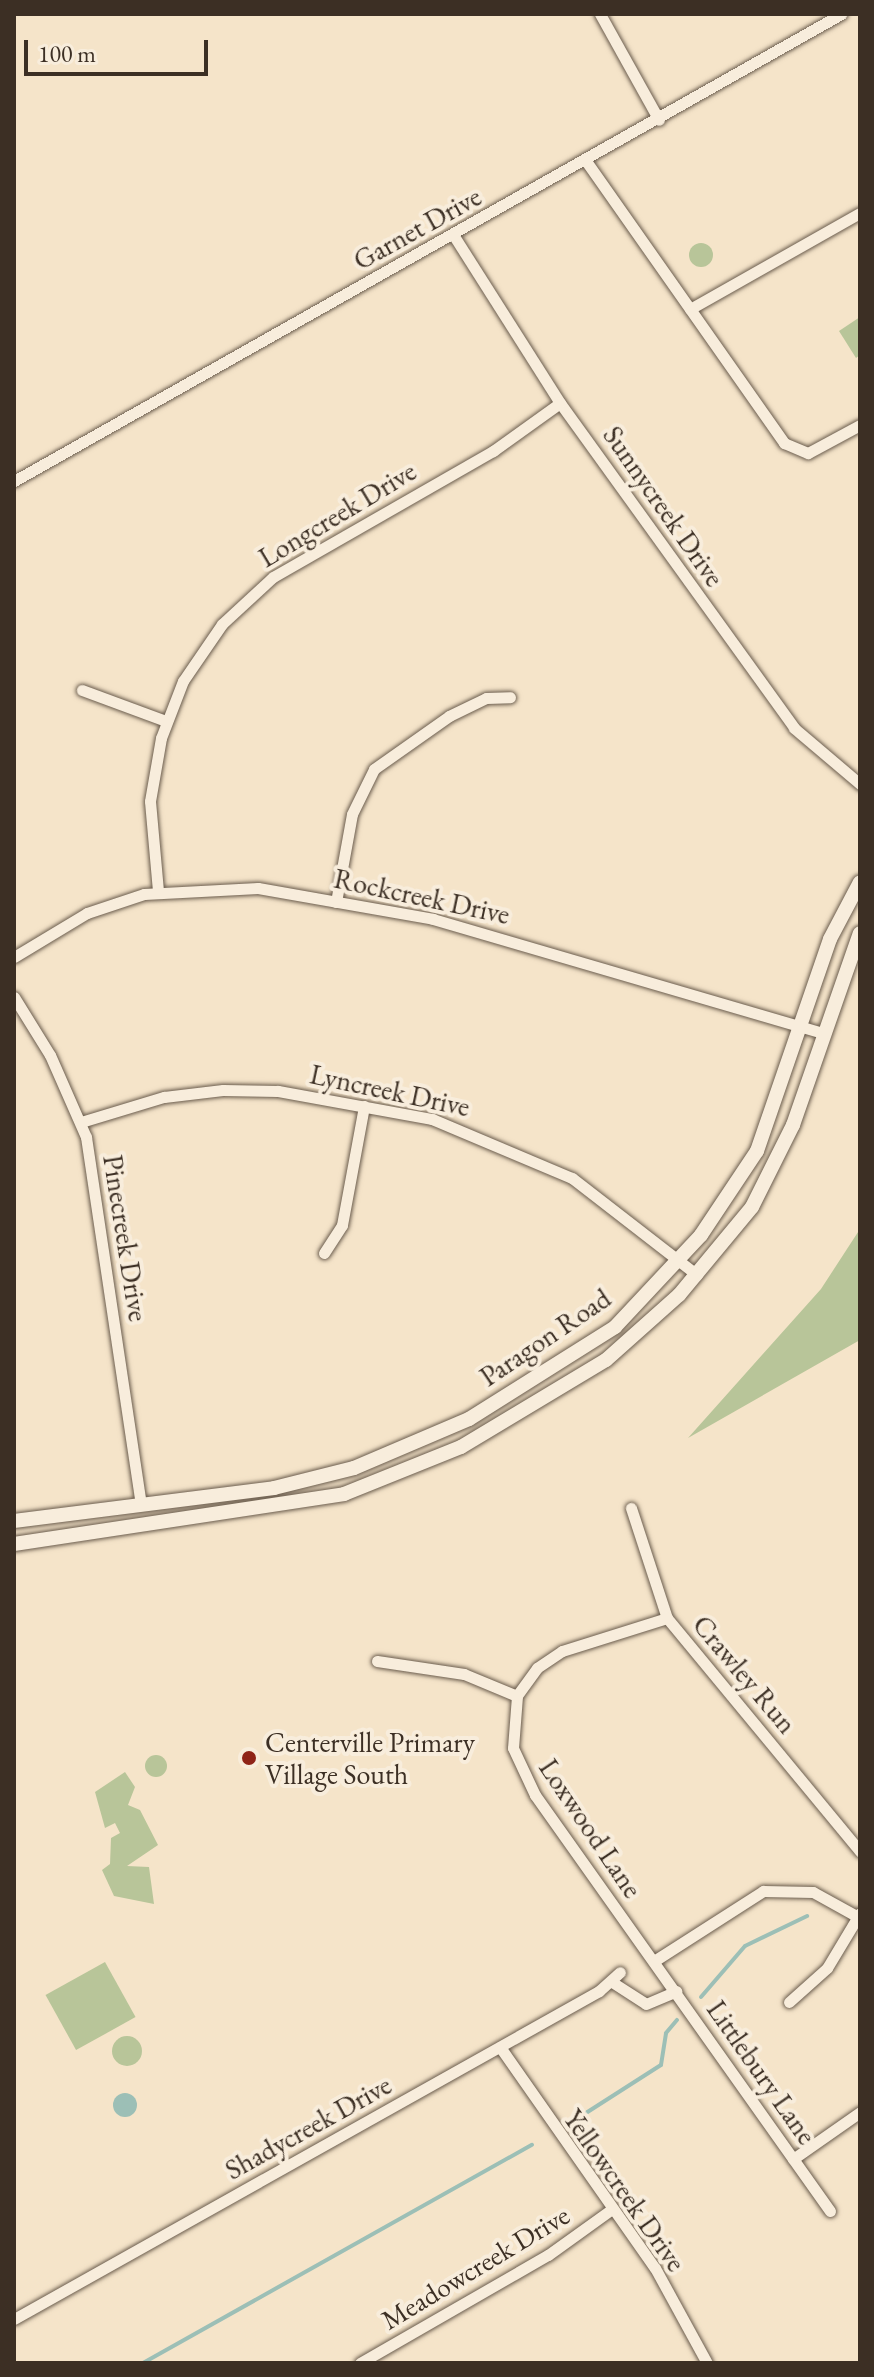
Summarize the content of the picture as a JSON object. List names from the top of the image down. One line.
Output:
{"streets":{"street":["Garnet Drive","Sunnycreek Drive","Longcreek Drive","Rockcreek Drive","Lyncreek Drive","Pinecreek Drive","Paragon Road","Crawley Run","Loxwood Lane","Littlebury Lane","Shadycreek Drive","Yellowcreek Drive","Meadowcreek Drive"]},"crossings":[["Garnet Drive","Sunnycreek Drive"],["Sunnycreek Drive","Longcreek Drive"],["Longcreek Drive","Rockcreek Drive"],["Rockcreek Drive","Paragon Road"],["Lyncreek Drive","Pinecreek Drive"],["Lyncreek Drive","Paragon Road"],["Pinecreek Drive","Paragon Road"],["Loxwood Lane","Littlebury Lane"],["Shadycreek Drive","Yellowcreek Drive"],["Yellowcreek Drive","Meadowcreek Drive"]],"places":["Centerville Primary Village South"],"scale_bar":"100 m"}
